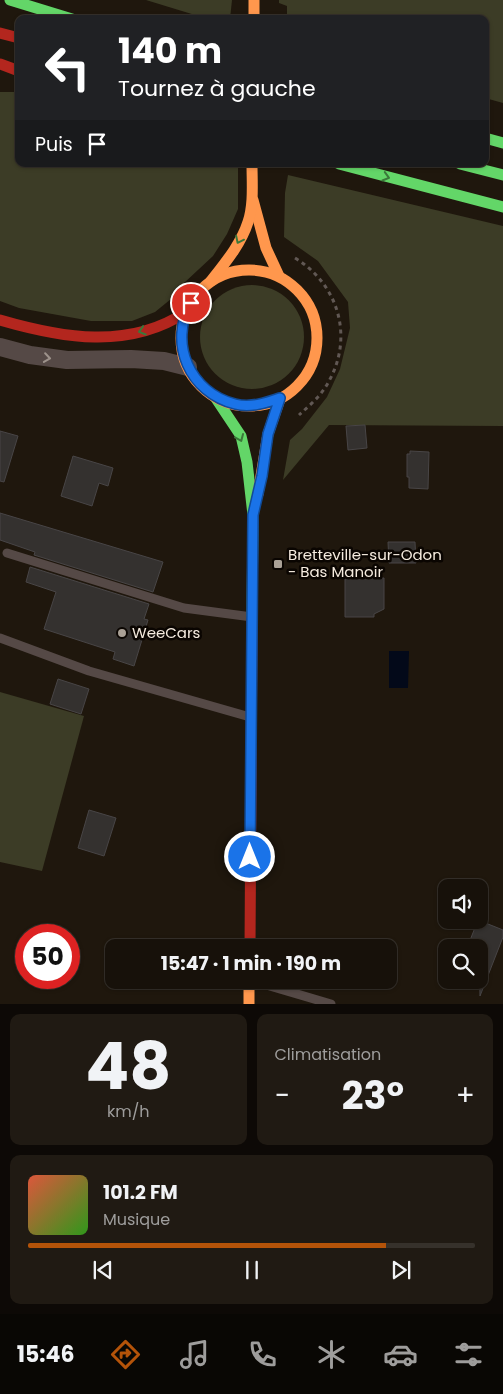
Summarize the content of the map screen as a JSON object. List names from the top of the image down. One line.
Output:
{"places":{"transit":["Bretteville-sur-Odon - Bas Manoir"],"other":["WeeCars"]},"page":{"turn":["140 m","Tournez à gauche"],"then":"Puis","limit":"50","trip":"15:47 · 1 min · 190 m","tile":[["48","km/h"],"Climatisation"],"heat":["−","23°","+"],"song":["101.2 FM","Musique"],"tabs":"15:46"}}
